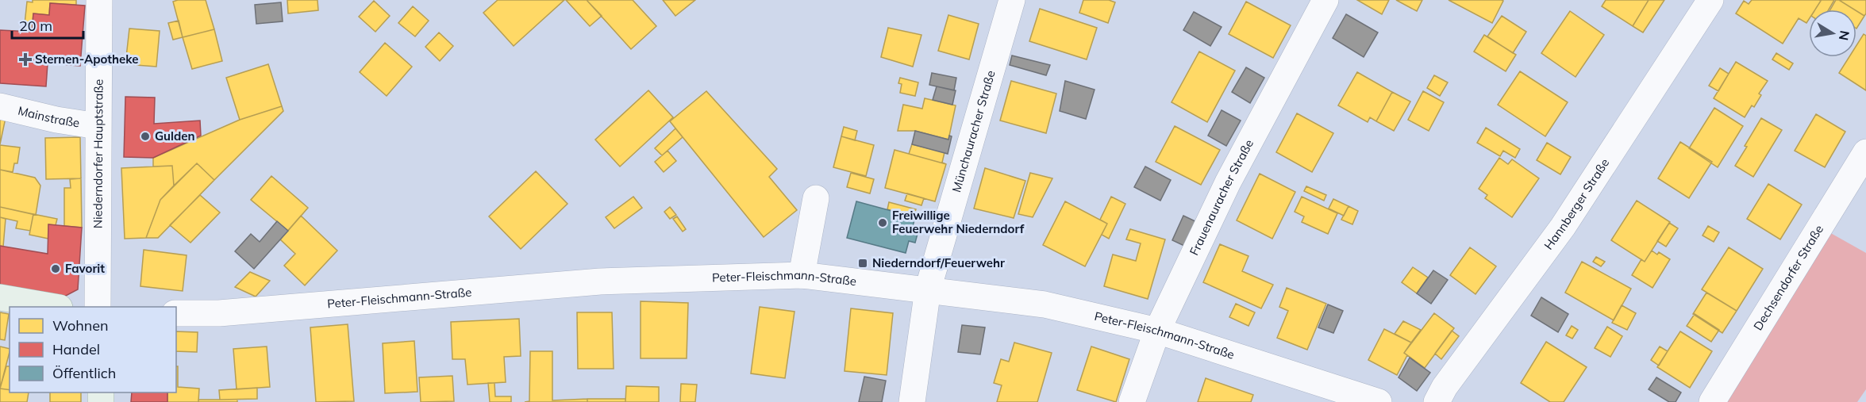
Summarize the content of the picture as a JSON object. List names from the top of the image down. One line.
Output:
{"streets":{"street":["Mainstraße","Münchauracher Straße","Niederndorfer Hauptstraße","Frauenauracher Straße","Hannberger Straße","Dechsendorfer Straße","Peter-Fleischmann-Straße"]},"crossings":[["Mainstraße","Niederndorfer Hauptstraße"],["Münchauracher Straße","Peter-Fleischmann-Straße"],["Frauenauracher Straße","Peter-Fleischmann-Straße"]],"places":{"health":["Sternen-Apotheke"],"other":["Gulden","Freiwillige Feuerwehr Niederndorf","Favorit"],"transit":["Niederndorf/Feuerwehr"]},"legend":["Wohnen","Handel","Öffentlich"],"scale_bar":"20 m","north":"right"}
